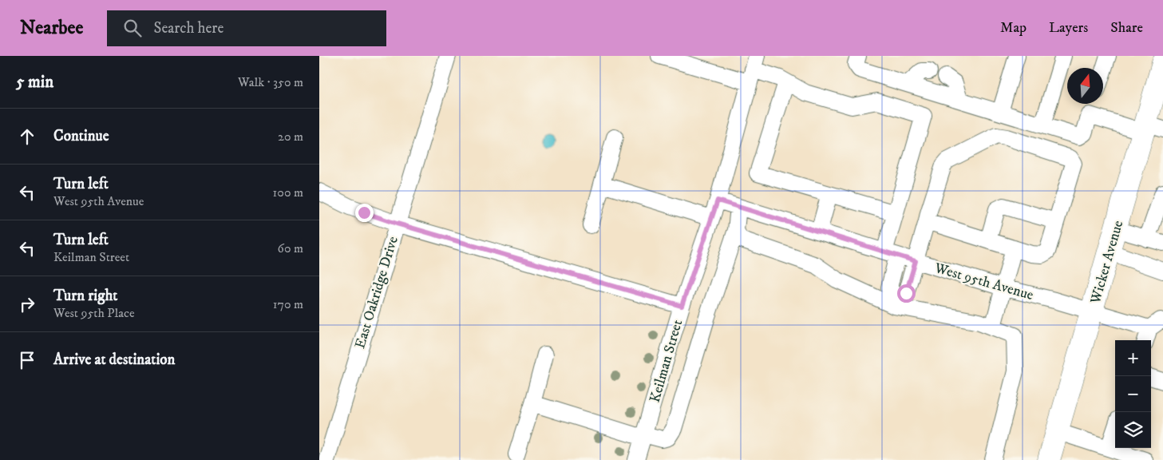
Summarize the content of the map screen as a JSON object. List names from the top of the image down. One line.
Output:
{"streets":{"highway":["Wicker Avenue"],"street":["West 95th Avenue","East Oakridge Drive","Keilman Street"]},"crossings":[["Wicker Avenue","West 95th Avenue"],["West 95th Avenue","Keilman Street"]],"north":"top","page":{"header":"Nearbee","search":"Search here","nav":["Map","Layers","Share"],"heading":["5 min","Walk · 350 m"],"list":[["Continue","20 m"],["Turn left","West 95th Avenue","100 m"],["Turn left","Keilman Street","60 m"],["Turn right","West 95th Place","170 m"],"Arrive at destination"],"map_buttons":["+","−"]}}
